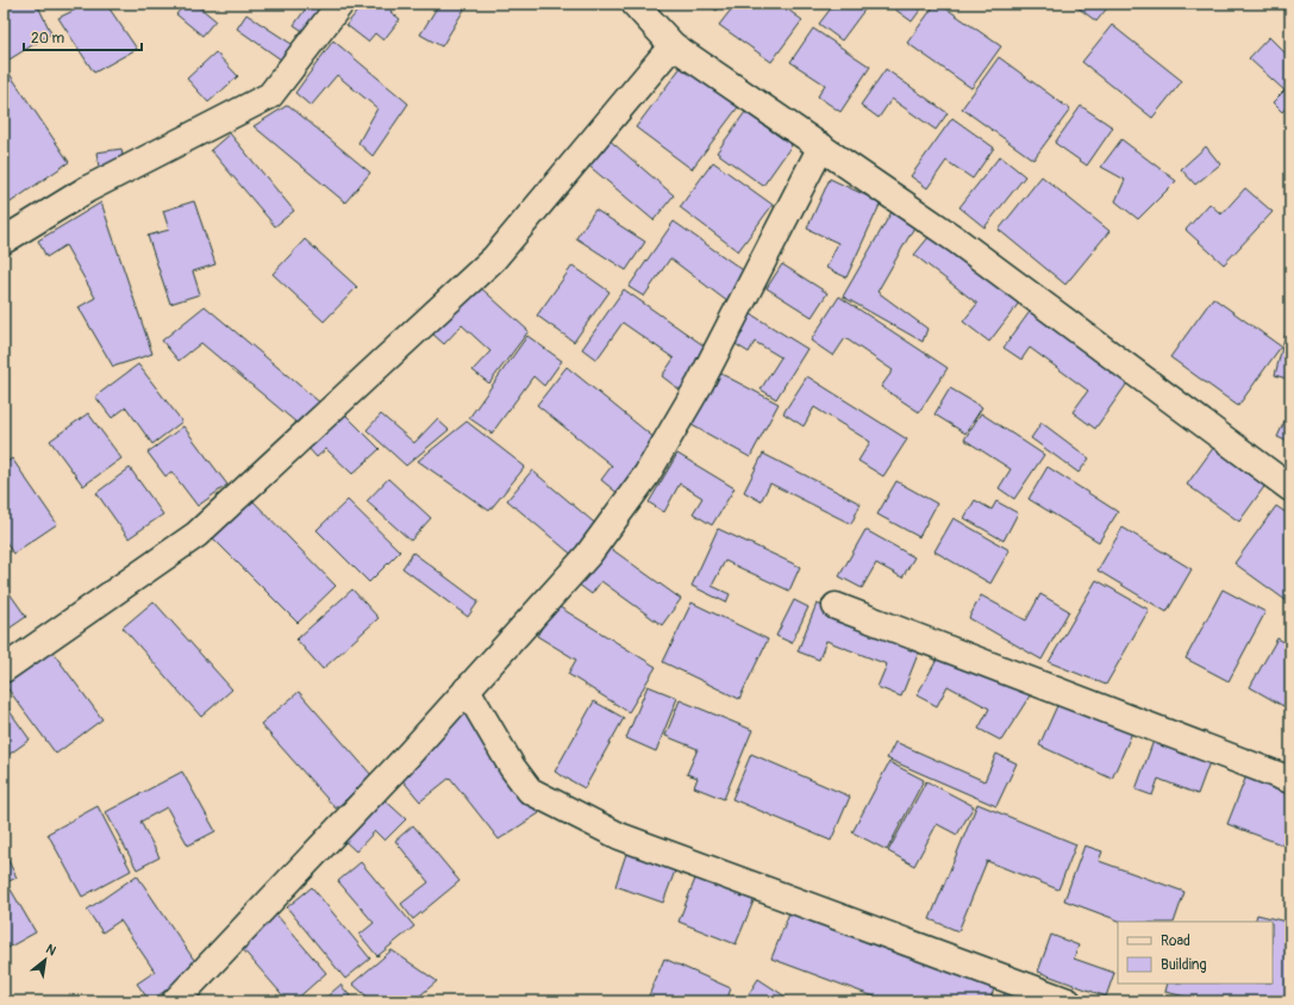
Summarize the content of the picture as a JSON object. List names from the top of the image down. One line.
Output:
{"legend":["Road","Building"],"scale_bar":"20 m","north":"top right"}
